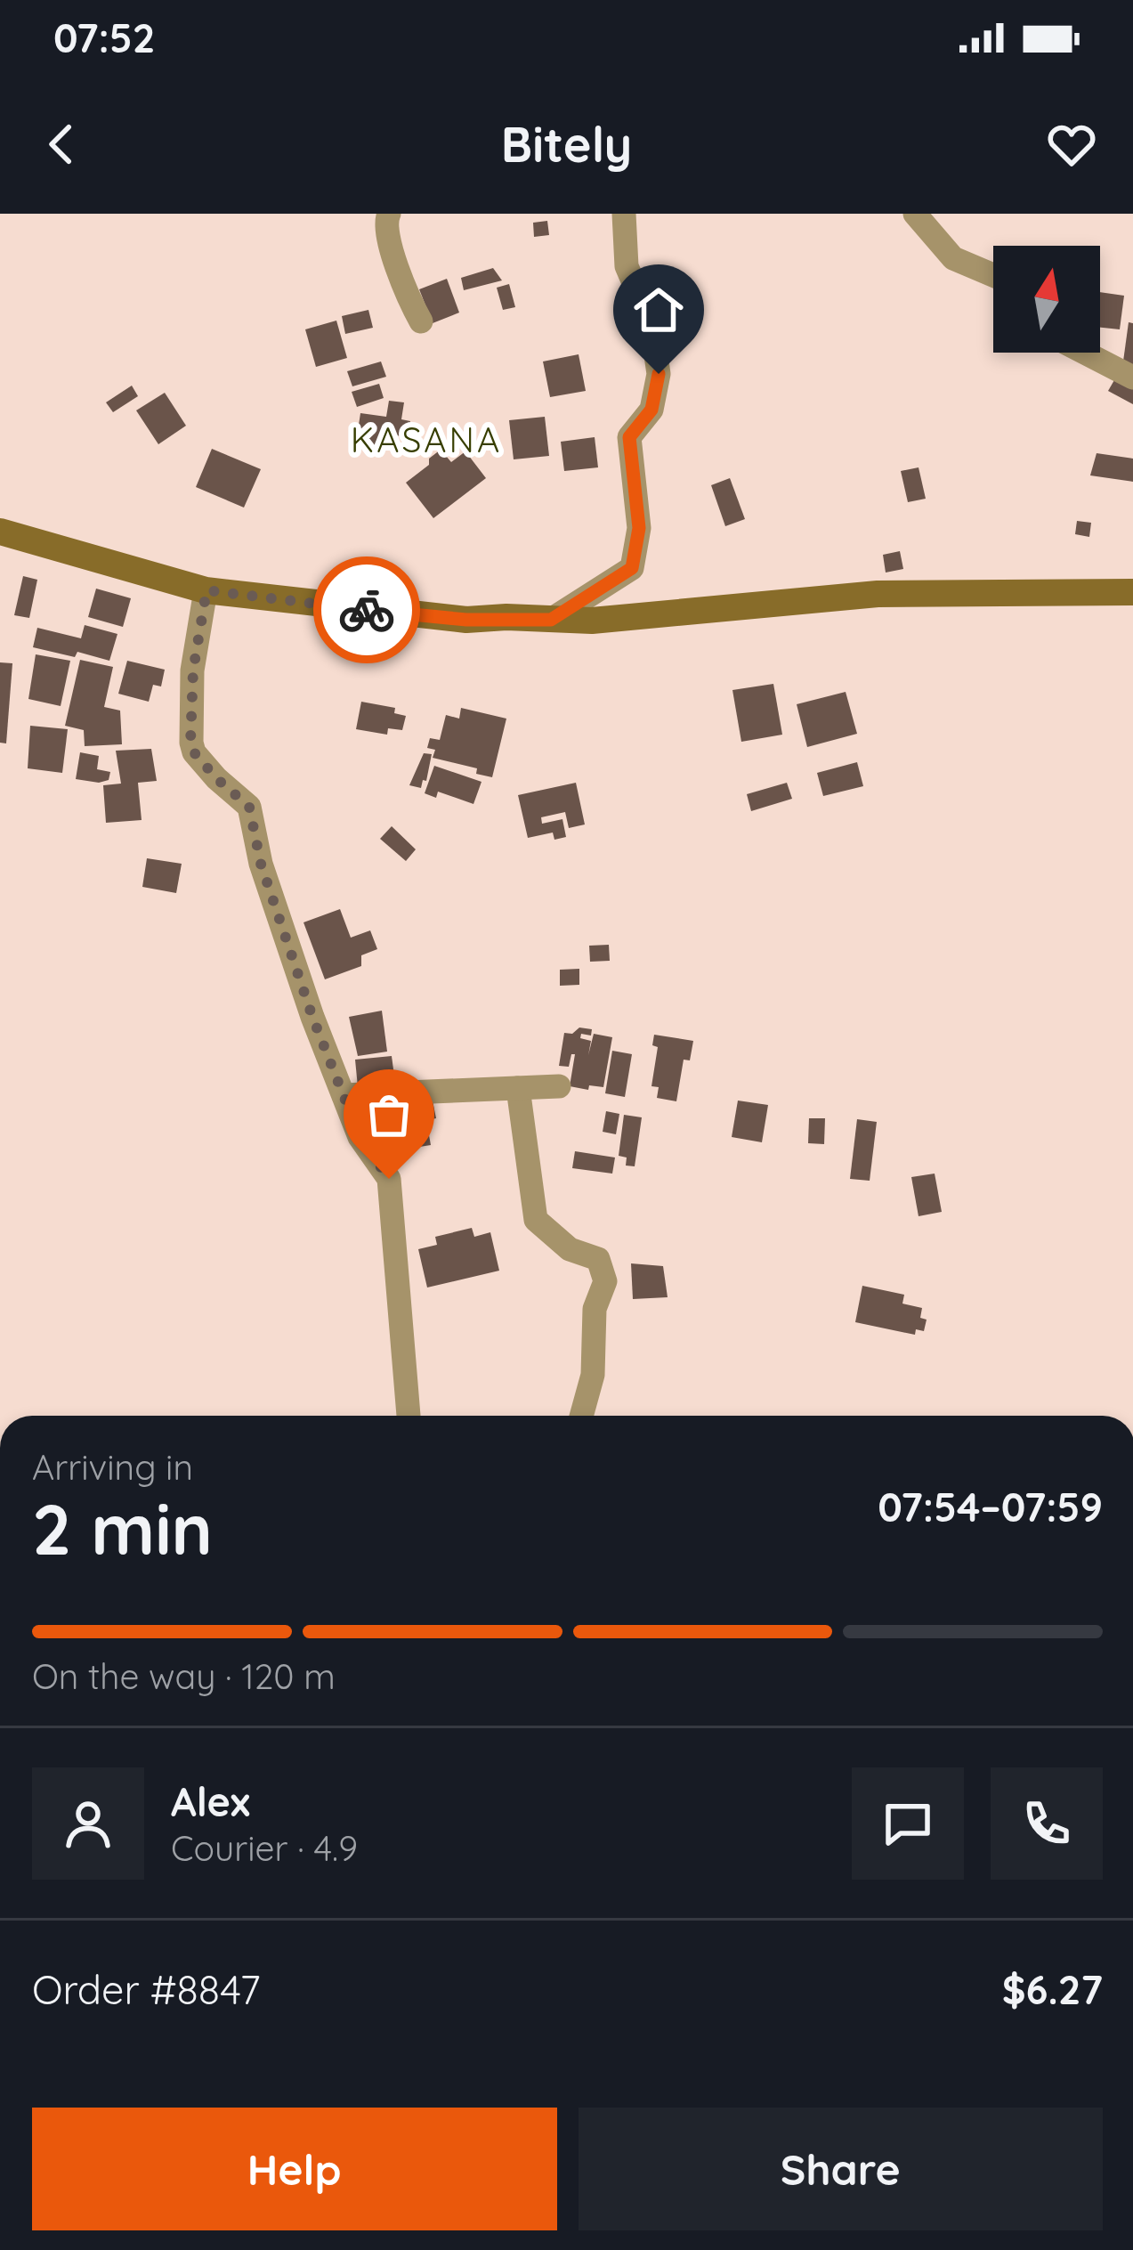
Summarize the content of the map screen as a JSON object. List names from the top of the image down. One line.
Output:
{"districts":["KASANA"],"north":"top","page":{"status":"07:52","header":"Bitely","heading":["2 min","Arriving in","07:54–07:59"],"panel":["Alex","Courier · 4.9","Order #8847","$6.27"],"bar":"On the way · 120 m","buttons":["Help","Share"]}}
